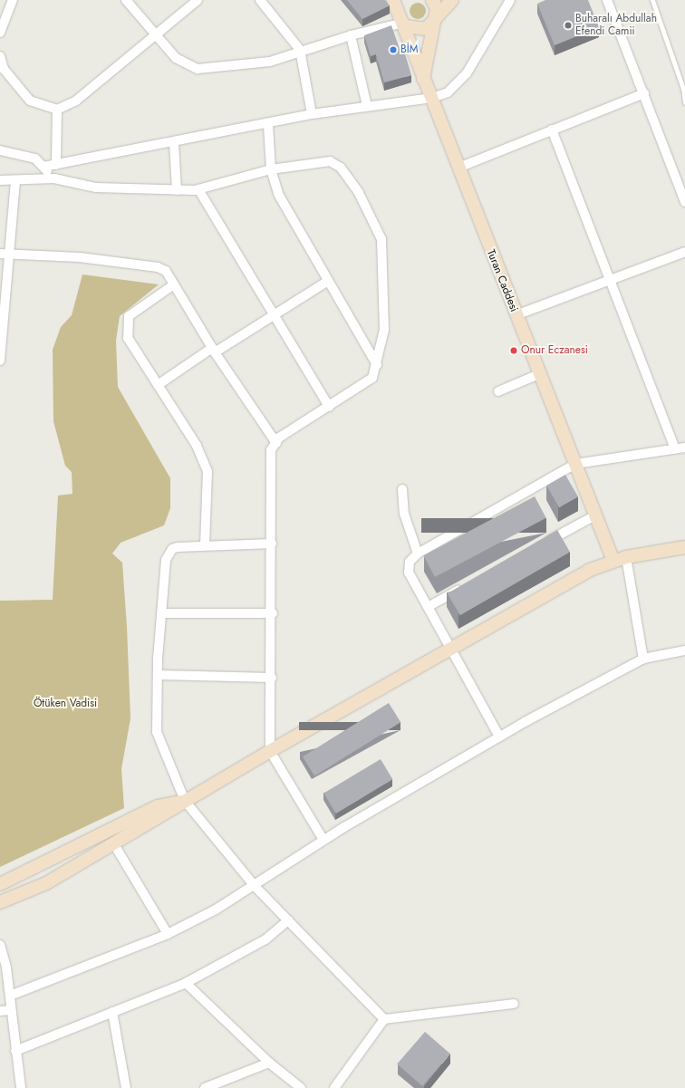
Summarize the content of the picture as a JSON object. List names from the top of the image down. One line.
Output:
{"streets":{"street":["Turan Caddesi"]},"parks":["Ötüken Vadisi"],"places":["Buharalı Abdullah Efendi Camii","BİM","Onur Eczanesi"]}
